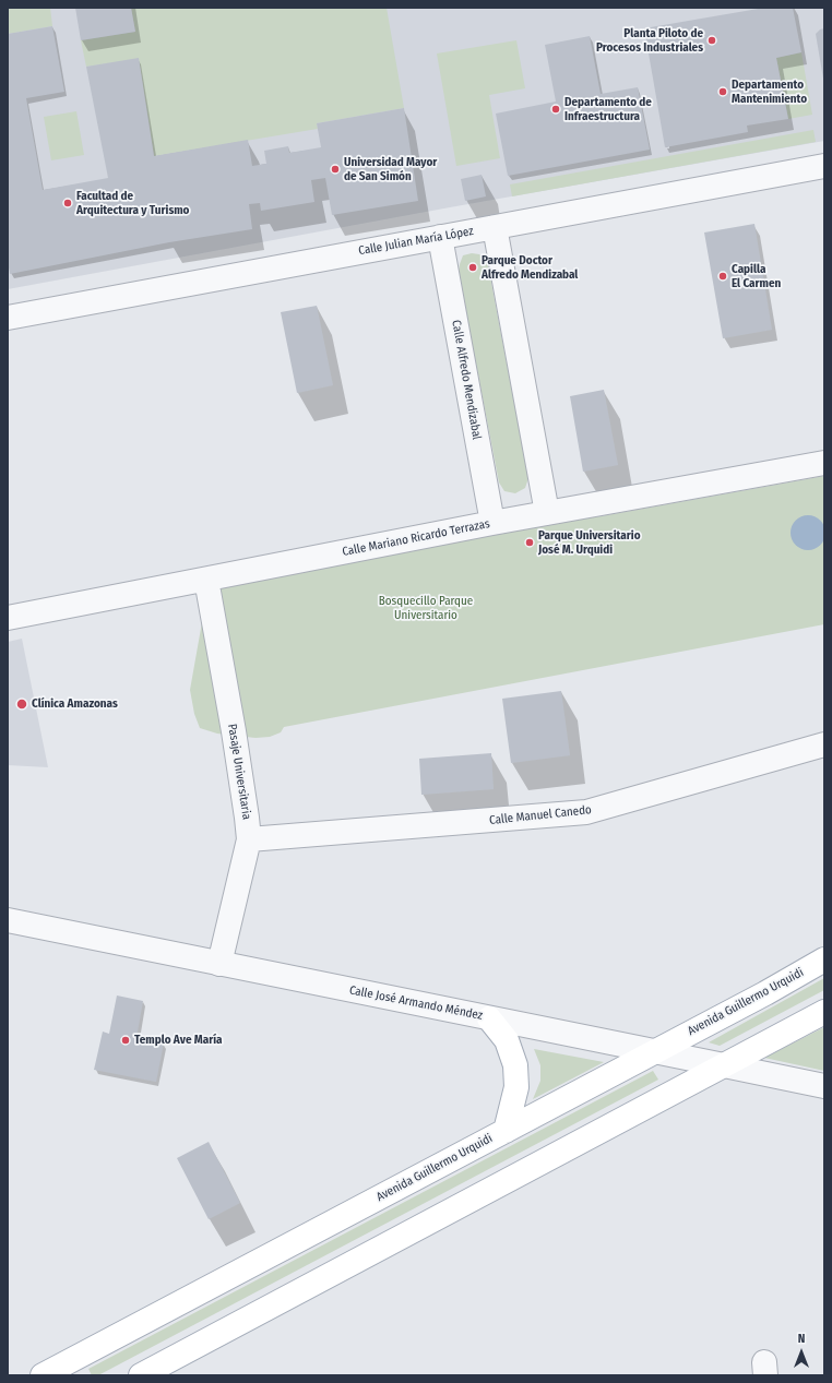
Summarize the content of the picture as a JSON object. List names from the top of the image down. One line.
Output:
{"streets":{"main road":["Avenida Guillermo Urquidi"],"street":["Calle Julian María López","Calle Alfredo Mendizabal","Calle Mariano Ricardo Terrazas","Pasaje Universitaria","Calle Manuel Canedo","Calle José Armando Méndez"]},"crossings":[["Calle Julian María López","Calle Alfredo Mendizabal"],["Calle Alfredo Mendizabal","Calle Mariano Ricardo Terrazas"],["Calle Mariano Ricardo Terrazas","Pasaje Universitaria"],["Pasaje Universitaria","Calle Manuel Canedo"],["Pasaje Universitaria","Calle José Armando Méndez"],["Avenida Guillermo Urquidi","Calle José Armando Méndez"]],"parks":["Bosquecillo Parque Universitario"],"places":["Planta Piloto de Procesos Industriales","Departamento Mantenimiento","Departamento de Infraestructura","Universidad Mayor de San Simón","Facultad de Arquitectura y Turismo","Parque Doctor Alfredo Mendizabal","Capilla El Carmen","Parque Universitario José M. Urquidi","Clínica Amazonas","Templo Ave María"],"north":"top"}
